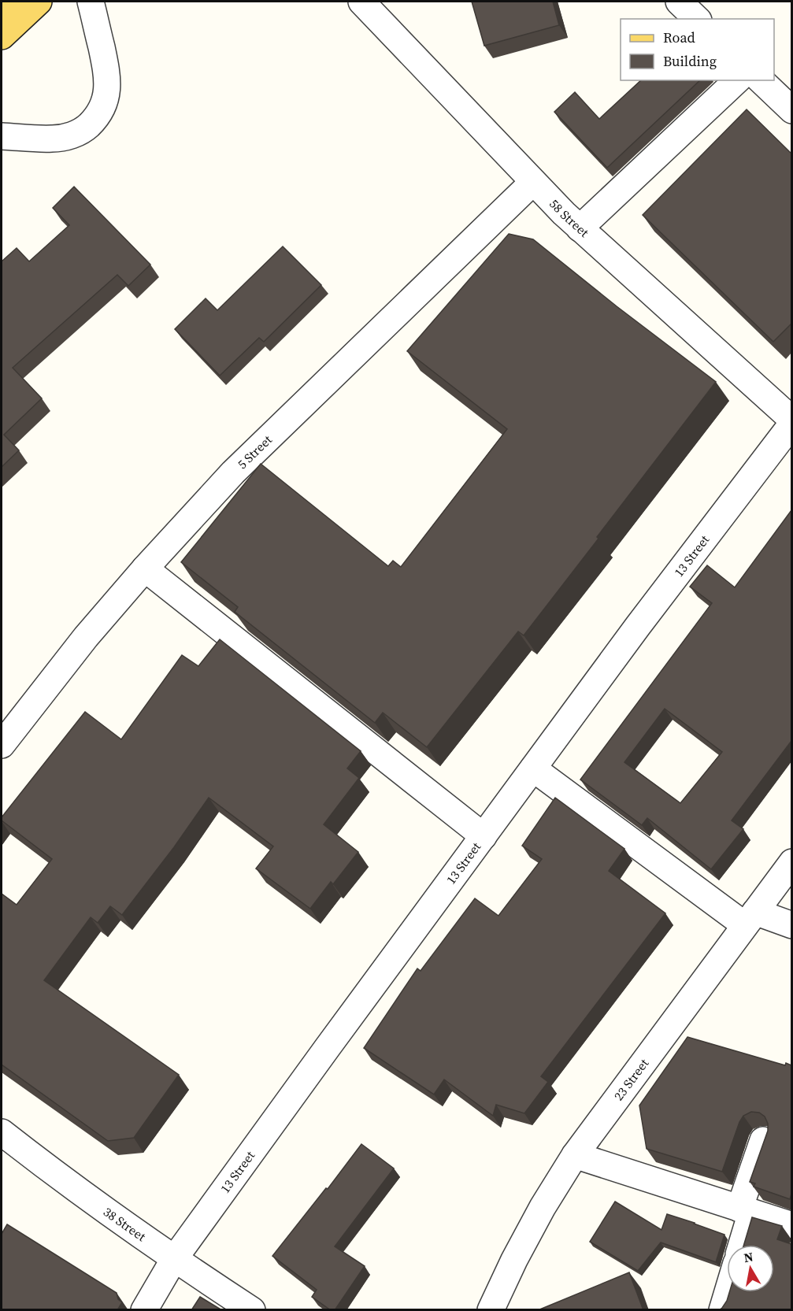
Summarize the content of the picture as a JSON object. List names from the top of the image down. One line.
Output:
{"streets":{"street":["58 Street","5 Street","13 Street","23 Street","38 Street"]},"crossings":[["58 Street","5 Street"],["13 Street","38 Street"]],"legend":["Road","Building"],"north":"top"}
